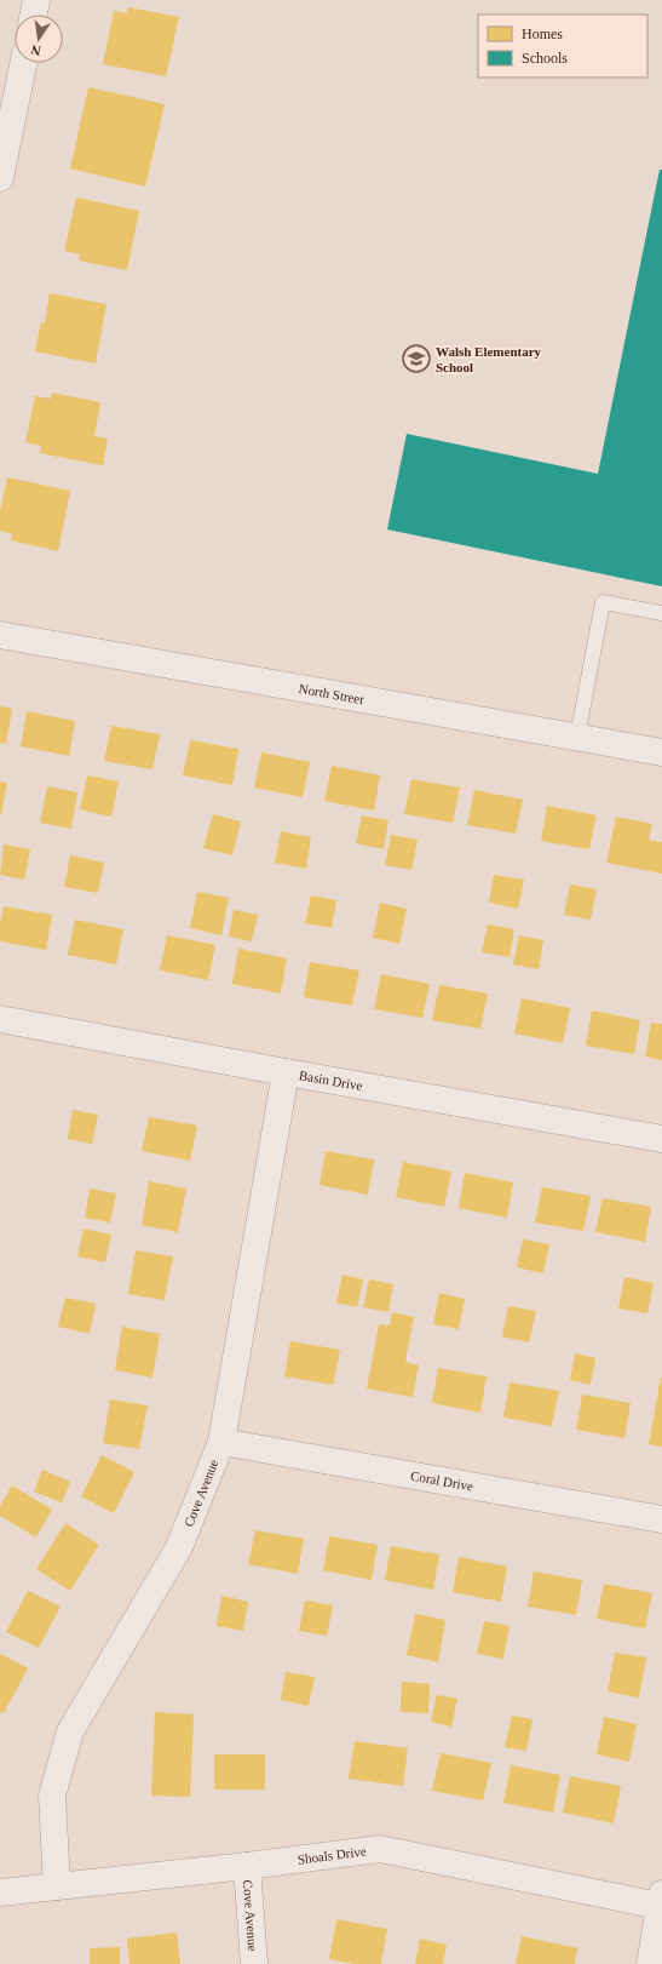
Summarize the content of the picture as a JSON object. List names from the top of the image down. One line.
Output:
{"streets":{"street":["North Street","Basin Drive","Coral Drive","Cove Avenue","Shoals Drive"]},"crossings":[["Basin Drive","Cove Avenue"],["Coral Drive","Cove Avenue"],["Cove Avenue","Shoals Drive"]],"places":{"school or university":["Walsh Elementary School"]},"legend":["Homes","Schools"],"north":"bottom"}
